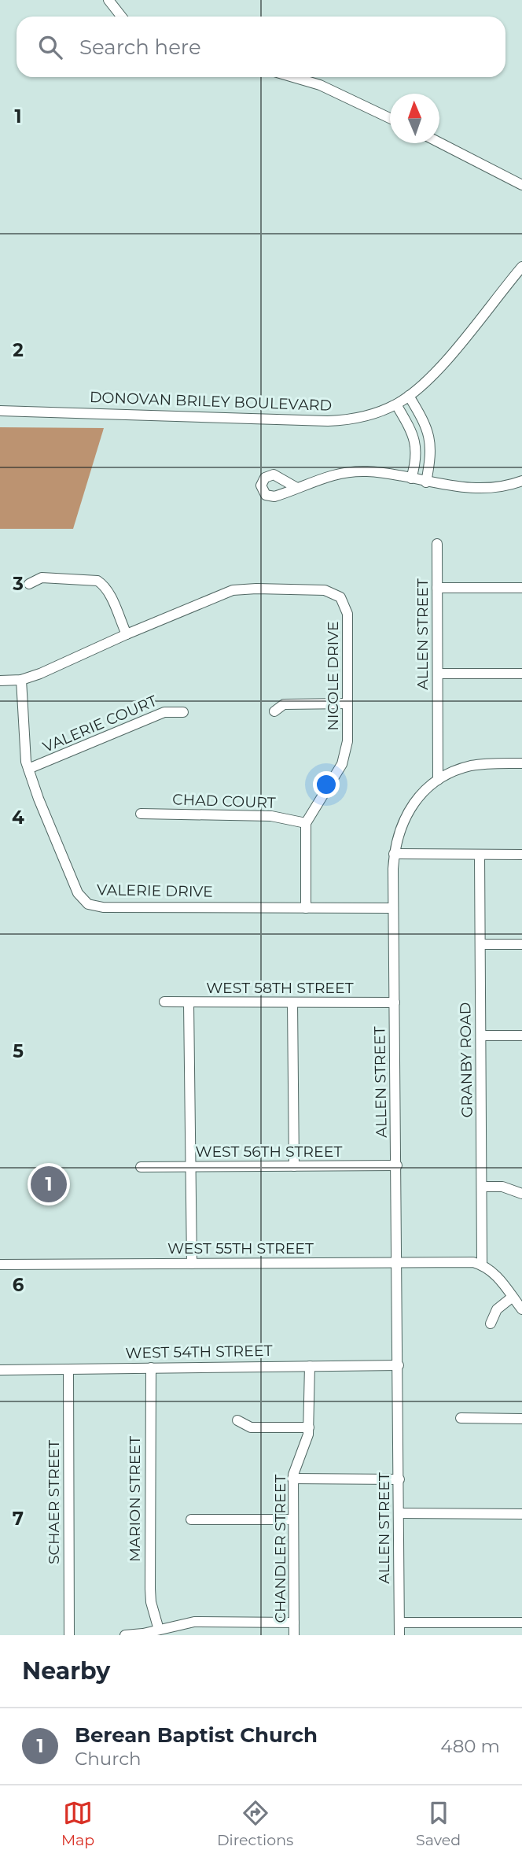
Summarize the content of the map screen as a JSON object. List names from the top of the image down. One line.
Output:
{"streets":{"street":["DONOVAN BRILEY BOULEVARD","ALLEN STREET","NICOLE DRIVE","VALERIE COURT","CHAD COURT","VALERIE DRIVE","WEST 58TH STREET","GRANBY ROAD","WEST 56TH STREET","WEST 55TH STREET","WEST 54TH STREET","MARION STREET","SCHAER STREET","CHANDLER STREET"]},"crossings":[["ALLEN STREET","VALERIE DRIVE"],["ALLEN STREET","WEST 58TH STREET"],["ALLEN STREET","WEST 56TH STREET"],["ALLEN STREET","WEST 55TH STREET"],["ALLEN STREET","WEST 54TH STREET"],["NICOLE DRIVE","CHAD COURT"],["NICOLE DRIVE","VALERIE DRIVE"],["VALERIE COURT","VALERIE DRIVE"],["GRANBY ROAD","WEST 55TH STREET"],["WEST 54TH STREET","MARION STREET"],["WEST 54TH STREET","SCHAER STREET"],["WEST 54TH STREET","CHANDLER STREET"]],"north":"top","page":{"search":"Search here","pins":"1","heading":"Nearby","list":[{"mark":"1","name":"Berean Baptist Church","note":"Church","value":"480 m"}],"nav":["Map","Directions","Saved"]},"grid":{"rows":["1","2","3","4","5","6","7"]}}
